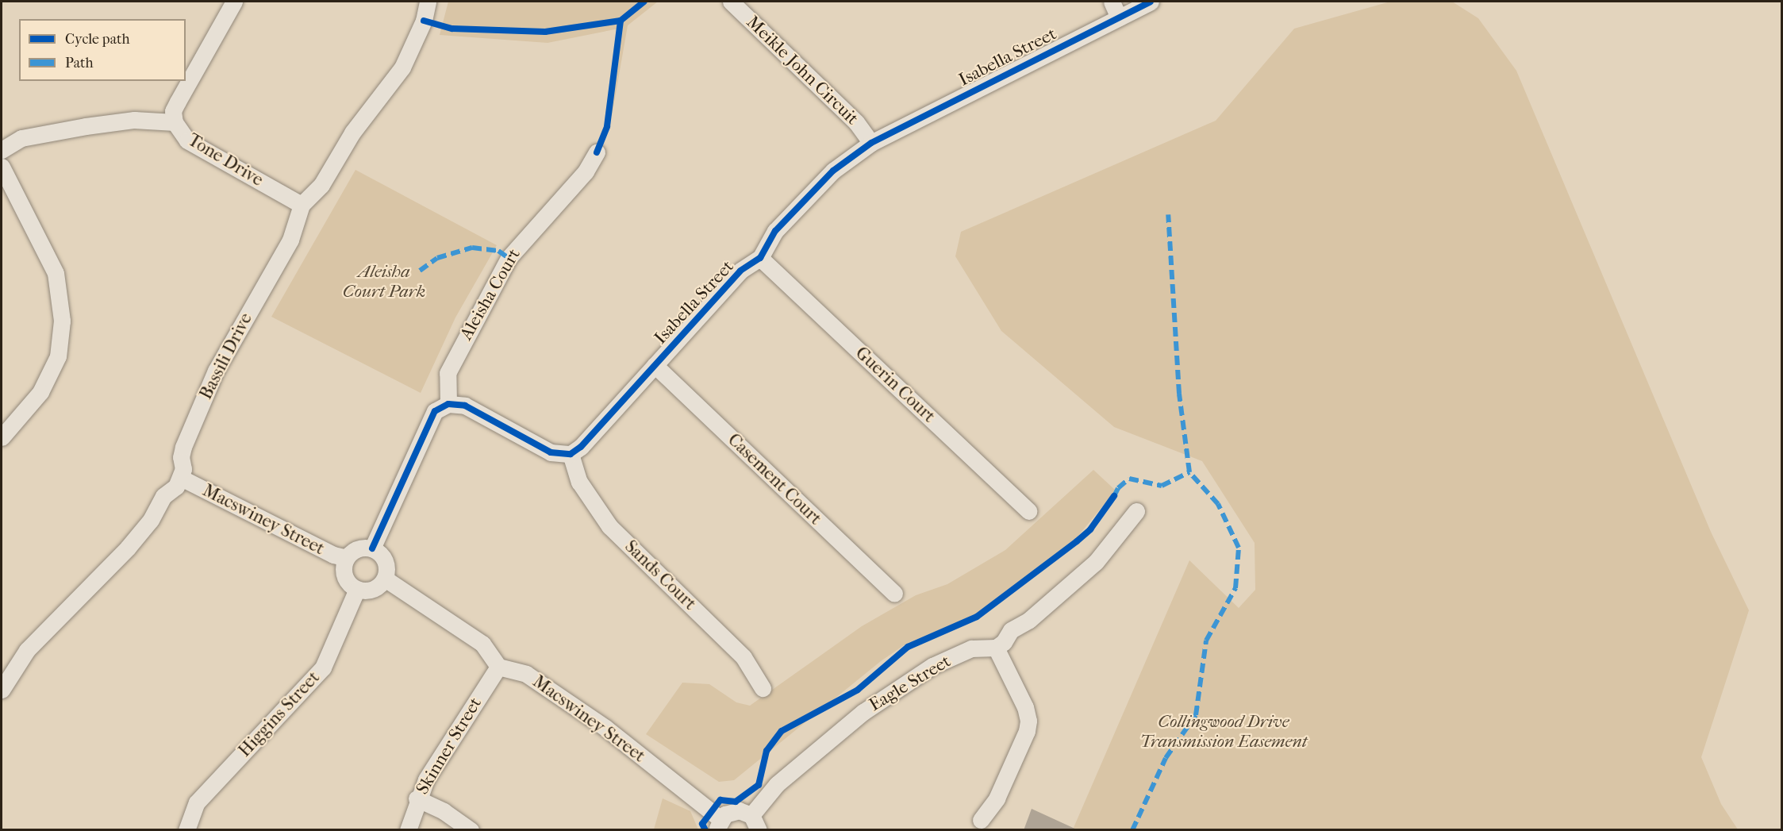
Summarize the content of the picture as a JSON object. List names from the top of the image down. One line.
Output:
{"streets":{"street":["Isabella Street","Meikle John Circuit","Tone Drive","Aleisha Court","Bassili Drive","Guerin Court","Casement Court","Macswiney Street","Sands Court","Eagle Street","Higgins Street","Skinner Street"]},"crossings":[["Isabella Street","Meikle John Circuit"],["Isabella Street","Guerin Court"],["Isabella Street","Casement Court"],["Isabella Street","Sands Court"],["Tone Drive","Bassili Drive"],["Bassili Drive","Macswiney Street"],["Macswiney Street","Higgins Street"],["Macswiney Street","Skinner Street"]],"parks":["Aleisha Court Park","Collingwood Drive Transmission Easement"],"legend":["Cycle path","Path"]}
